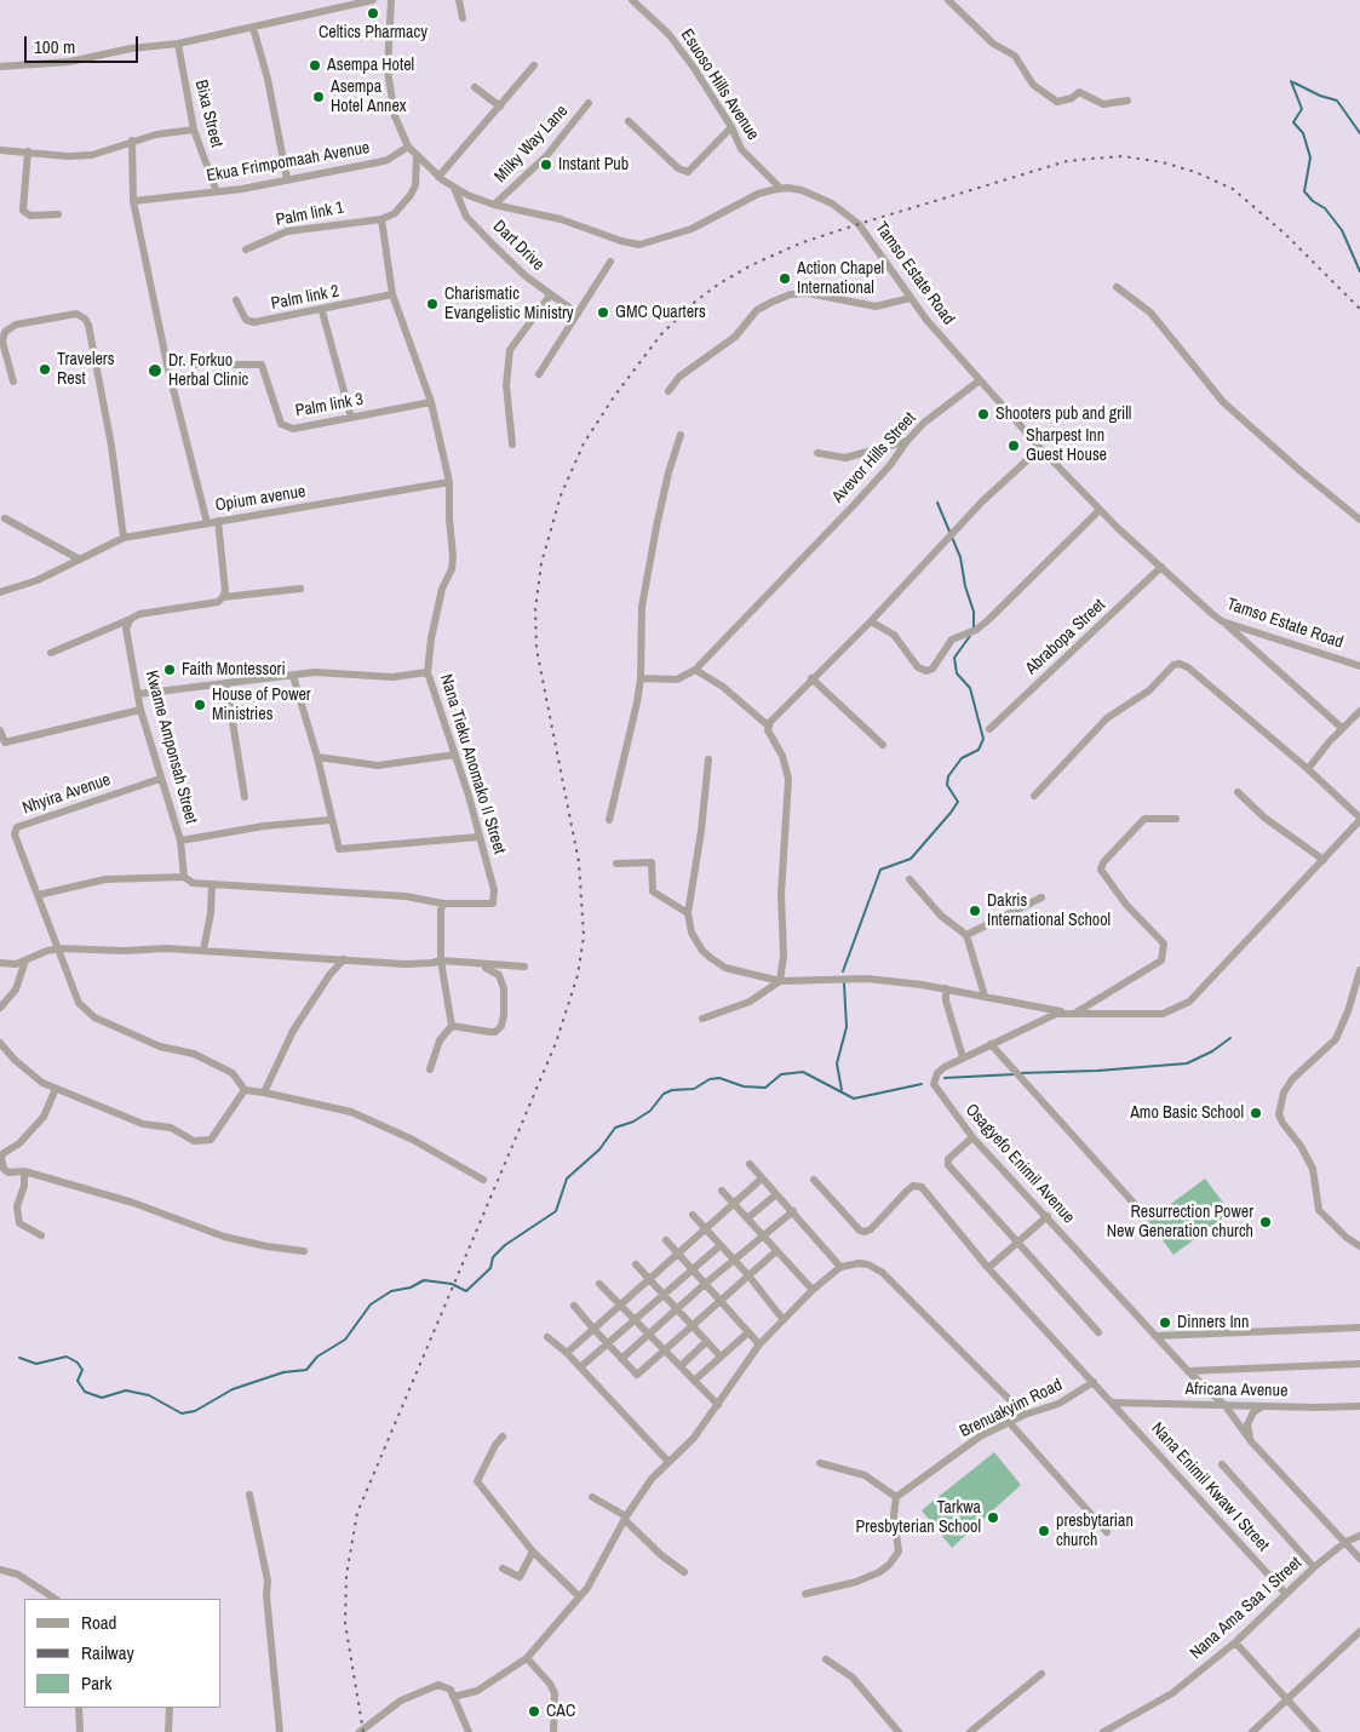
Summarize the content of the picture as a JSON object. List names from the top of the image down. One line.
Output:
{"streets":{"street":["Esuoso Hills Avenue","Bixa Street","Milky Way Lane","Ekua Frimpomaah Avenue","Palm link 1","Dart Drive","Tamso Estate Road","Palm link 2","Palm link 3","Avevor Hills Street","Opium avenue","Abrabopa Street","Kwame Amponsah Street","Nana Tieku Anomako II Street","Nhyira Avenue","Osagyefo Enimil Avenue","Africana Avenue","Brenuakyim Road","Nana Enimil Kwaw I Street","Nana Ama Saa I Street"]},"crossings":[["Esuoso Hills Avenue","Tamso Estate Road"],["Bixa Street","Ekua Frimpomaah Avenue"],["Milky Way Lane","Tamso Estate Road"],["Ekua Frimpomaah Avenue","Tamso Estate Road"],["Palm link 1","Nana Tieku Anomako II Street"],["Dart Drive","Tamso Estate Road"],["Tamso Estate Road","Avevor Hills Street"],["Tamso Estate Road","Abrabopa Street"],["Palm link 2","Nana Tieku Anomako II Street"],["Palm link 3","Nana Tieku Anomako II Street"],["Opium avenue","Nana Tieku Anomako II Street"],["Kwame Amponsah Street","Nhyira Avenue"],["Osagyefo Enimil Avenue","Africana Avenue"],["Osagyefo Enimil Avenue","Nana Ama Saa I Street"],["Africana Avenue","Nana Enimil Kwaw I Street"],["Brenuakyim Road","Nana Enimil Kwaw I Street"],["Nana Enimil Kwaw I Street","Nana Ama Saa I Street"]],"places":["Celtics Pharmacy","Asempa Hotel","Asempa Hotel Annex","Instant Pub","Action Chapel International","Charismatic Evangelistic Ministry","GMC Quarters","Travelers Rest","Dr. Forkuo Herbal Clinic","Shooters pub and grill","Sharpest Inn Guest House","Faith Montessori","House of Power Ministries","Dakris International School","Amo Basic School","Resurrection Power New Generation church","Dinners Inn","Tarkwa Presbyterian School","presbytarian church","CAC"],"legend":["Road","Railway","Park"],"scale_bar":"100 m"}
